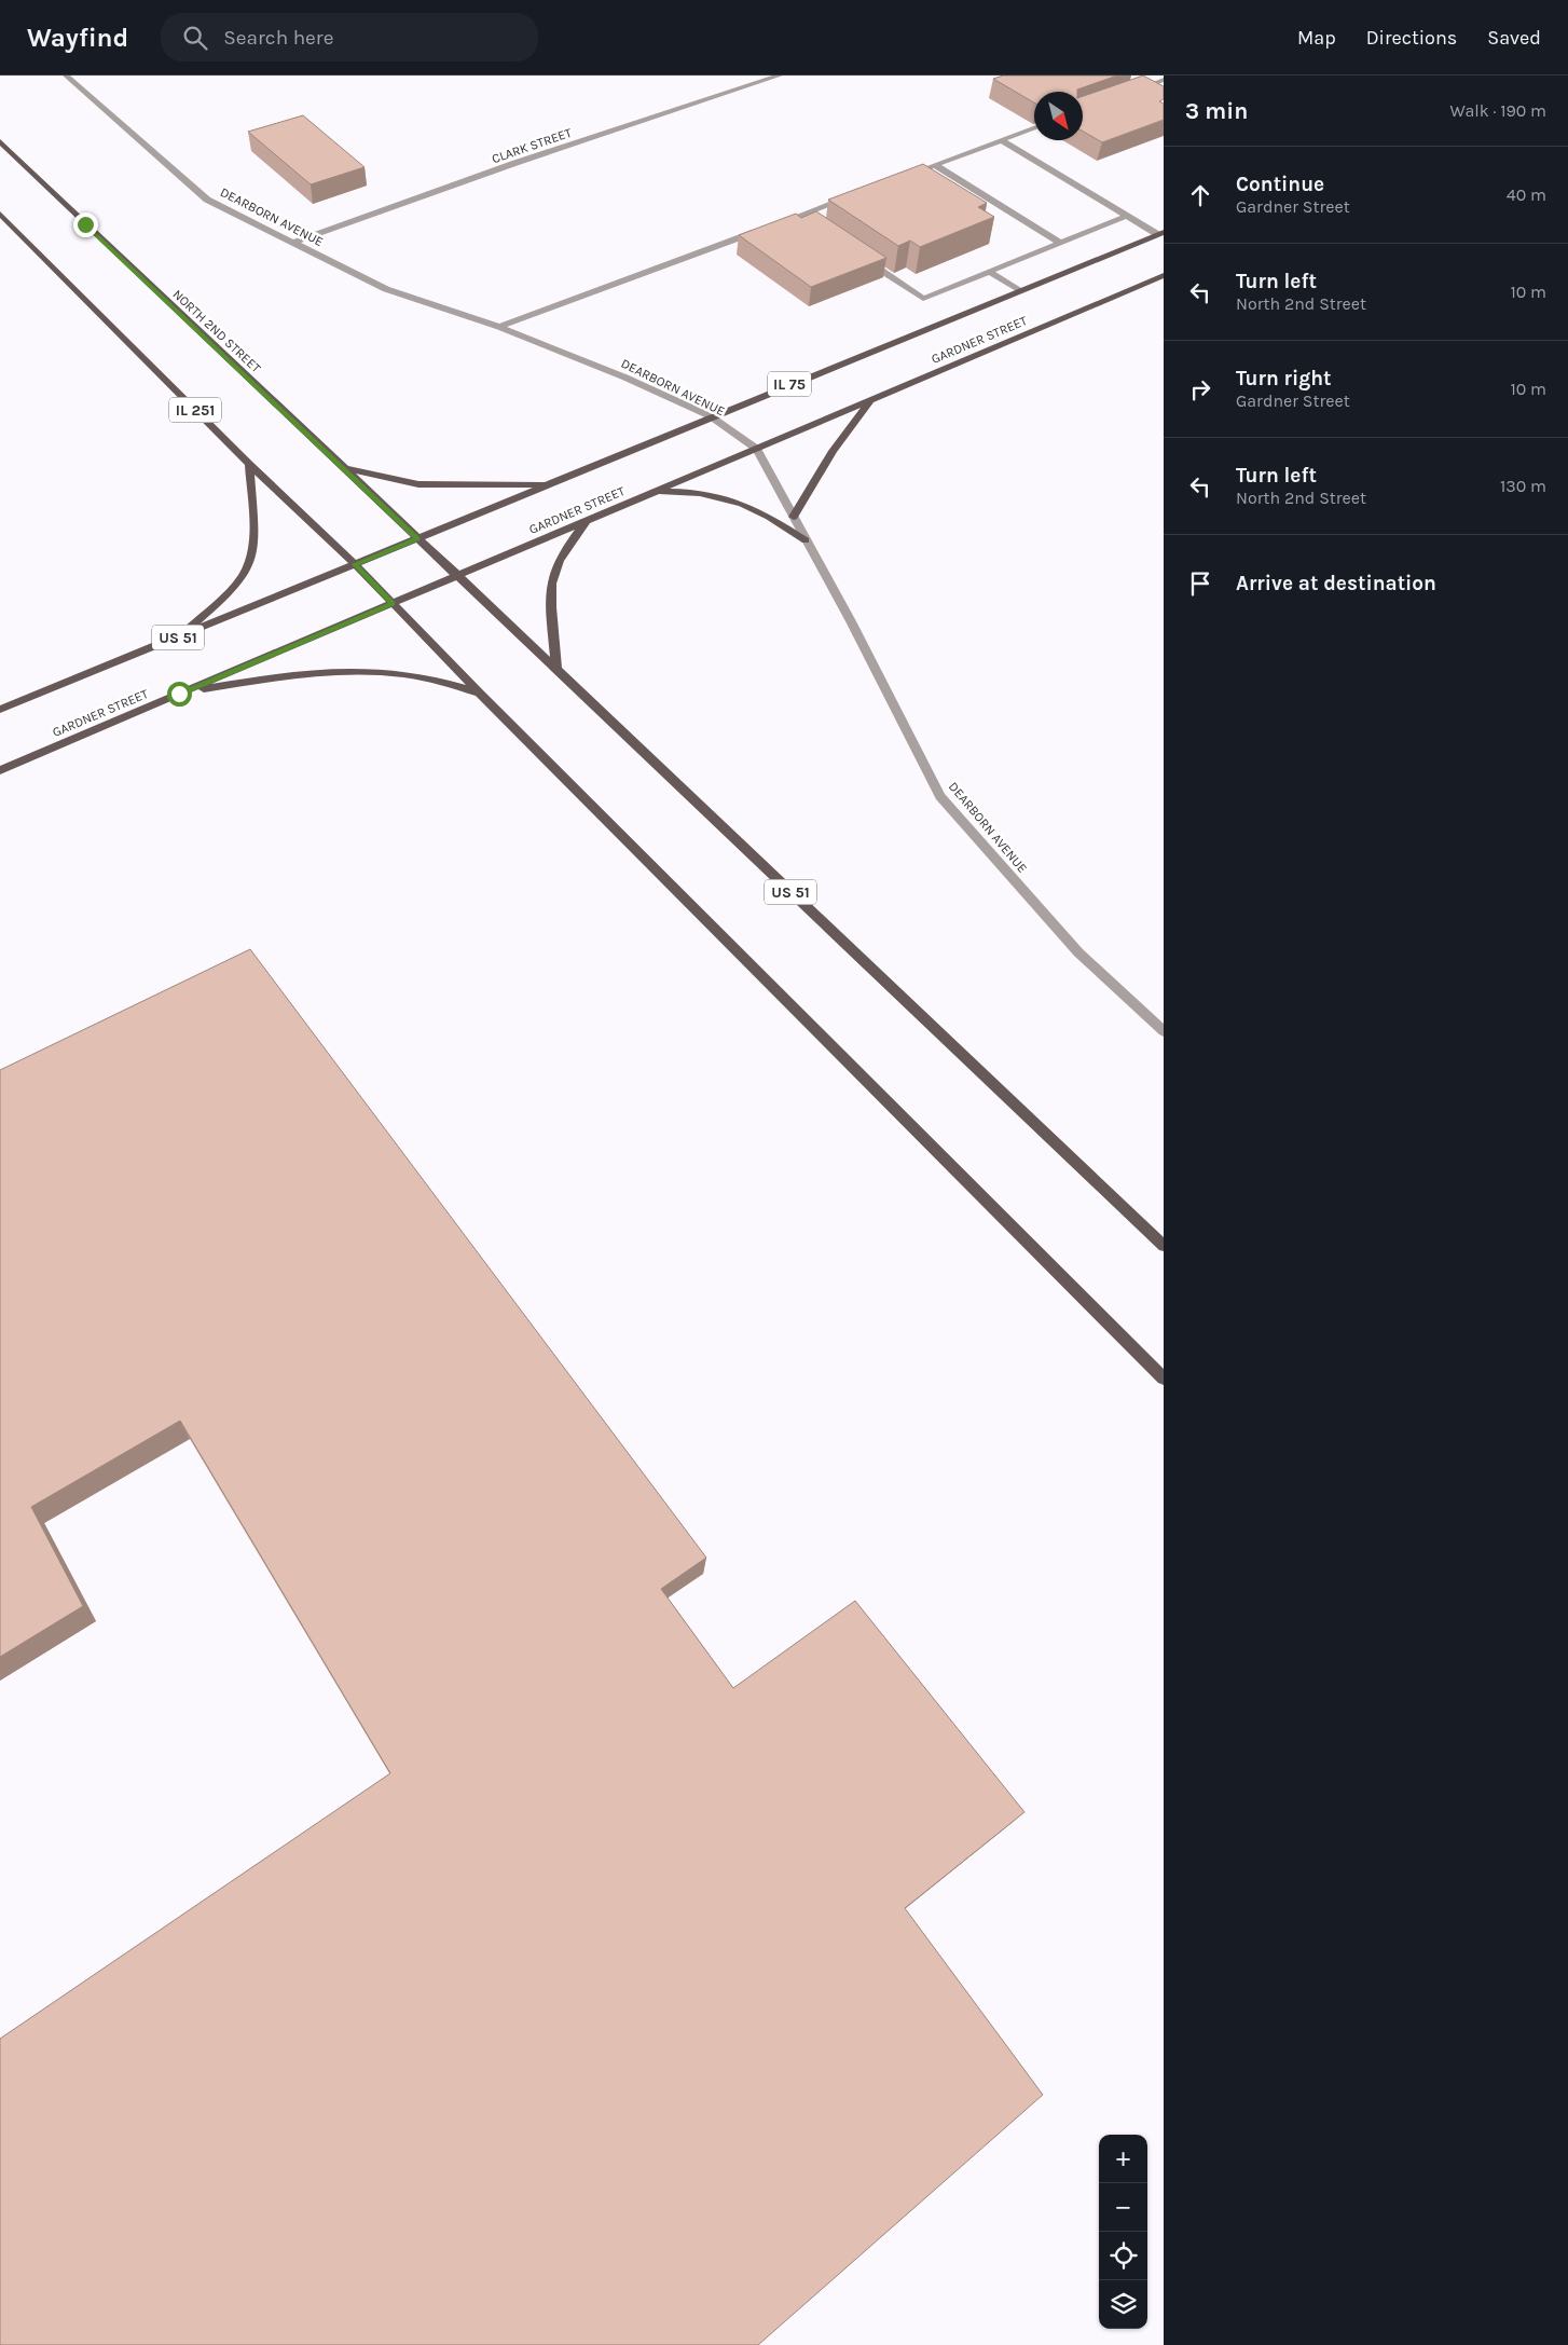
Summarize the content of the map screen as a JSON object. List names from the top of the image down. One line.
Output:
{"streets":{"main road":["NORTH 2ND STREET","GARDNER STREET","IL 75","IL 251","US 51"],"street":["CLARK STREET","DEARBORN AVENUE"]},"crossings":[["CLARK STREET","DEARBORN AVENUE"],["DEARBORN AVENUE","GARDNER STREET"],["NORTH 2ND STREET","GARDNER STREET"],["NORTH 2ND STREET","US 51"],["GARDNER STREET","IL 251"],["GARDNER STREET","US 51"]],"north":"bottom right","page":{"header":"Wayfind","search":"Search here","nav":["Map","Directions","Saved"],"heading":["3 min","Walk · 190 m"],"list":[["Continue","Gardner Street","40 m"],["Turn left","North 2nd Street","10 m"],["Turn right","Gardner Street","10 m"],["Turn left","North 2nd Street","130 m"],"Arrive at destination"],"map_buttons":["+","−"]}}
